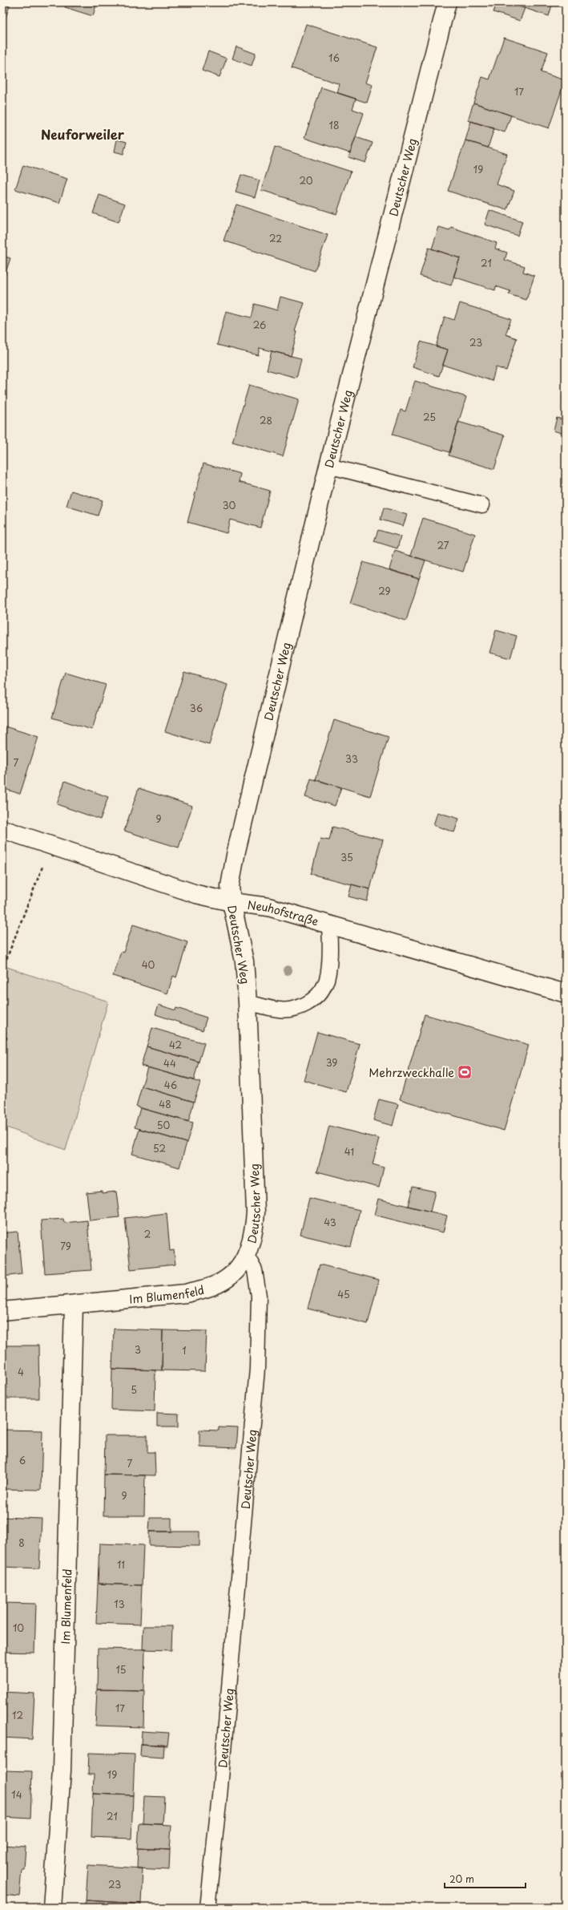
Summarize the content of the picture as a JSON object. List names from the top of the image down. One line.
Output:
{"streets":{"street":["Deutscher Weg","Neuhofstraße","Im Blumenfeld"]},"crossings":[["Deutscher Weg","Neuhofstraße"],["Deutscher Weg","Im Blumenfeld"]],"districts":["Neuforweiler"],"places":{"sports":["Mehrzweckhalle"]},"house_numbers":["16","17","18","19","20","22","21","26","23","25","28","30","27","29","36","33","7","9","35","40","42","39","44","46","48","50","52","41","43","2","79","45","3","1","4","5","6","7","9","8","11","13","10","15","17","12","19","14","21","23"],"scale_bar":"20 m"}
